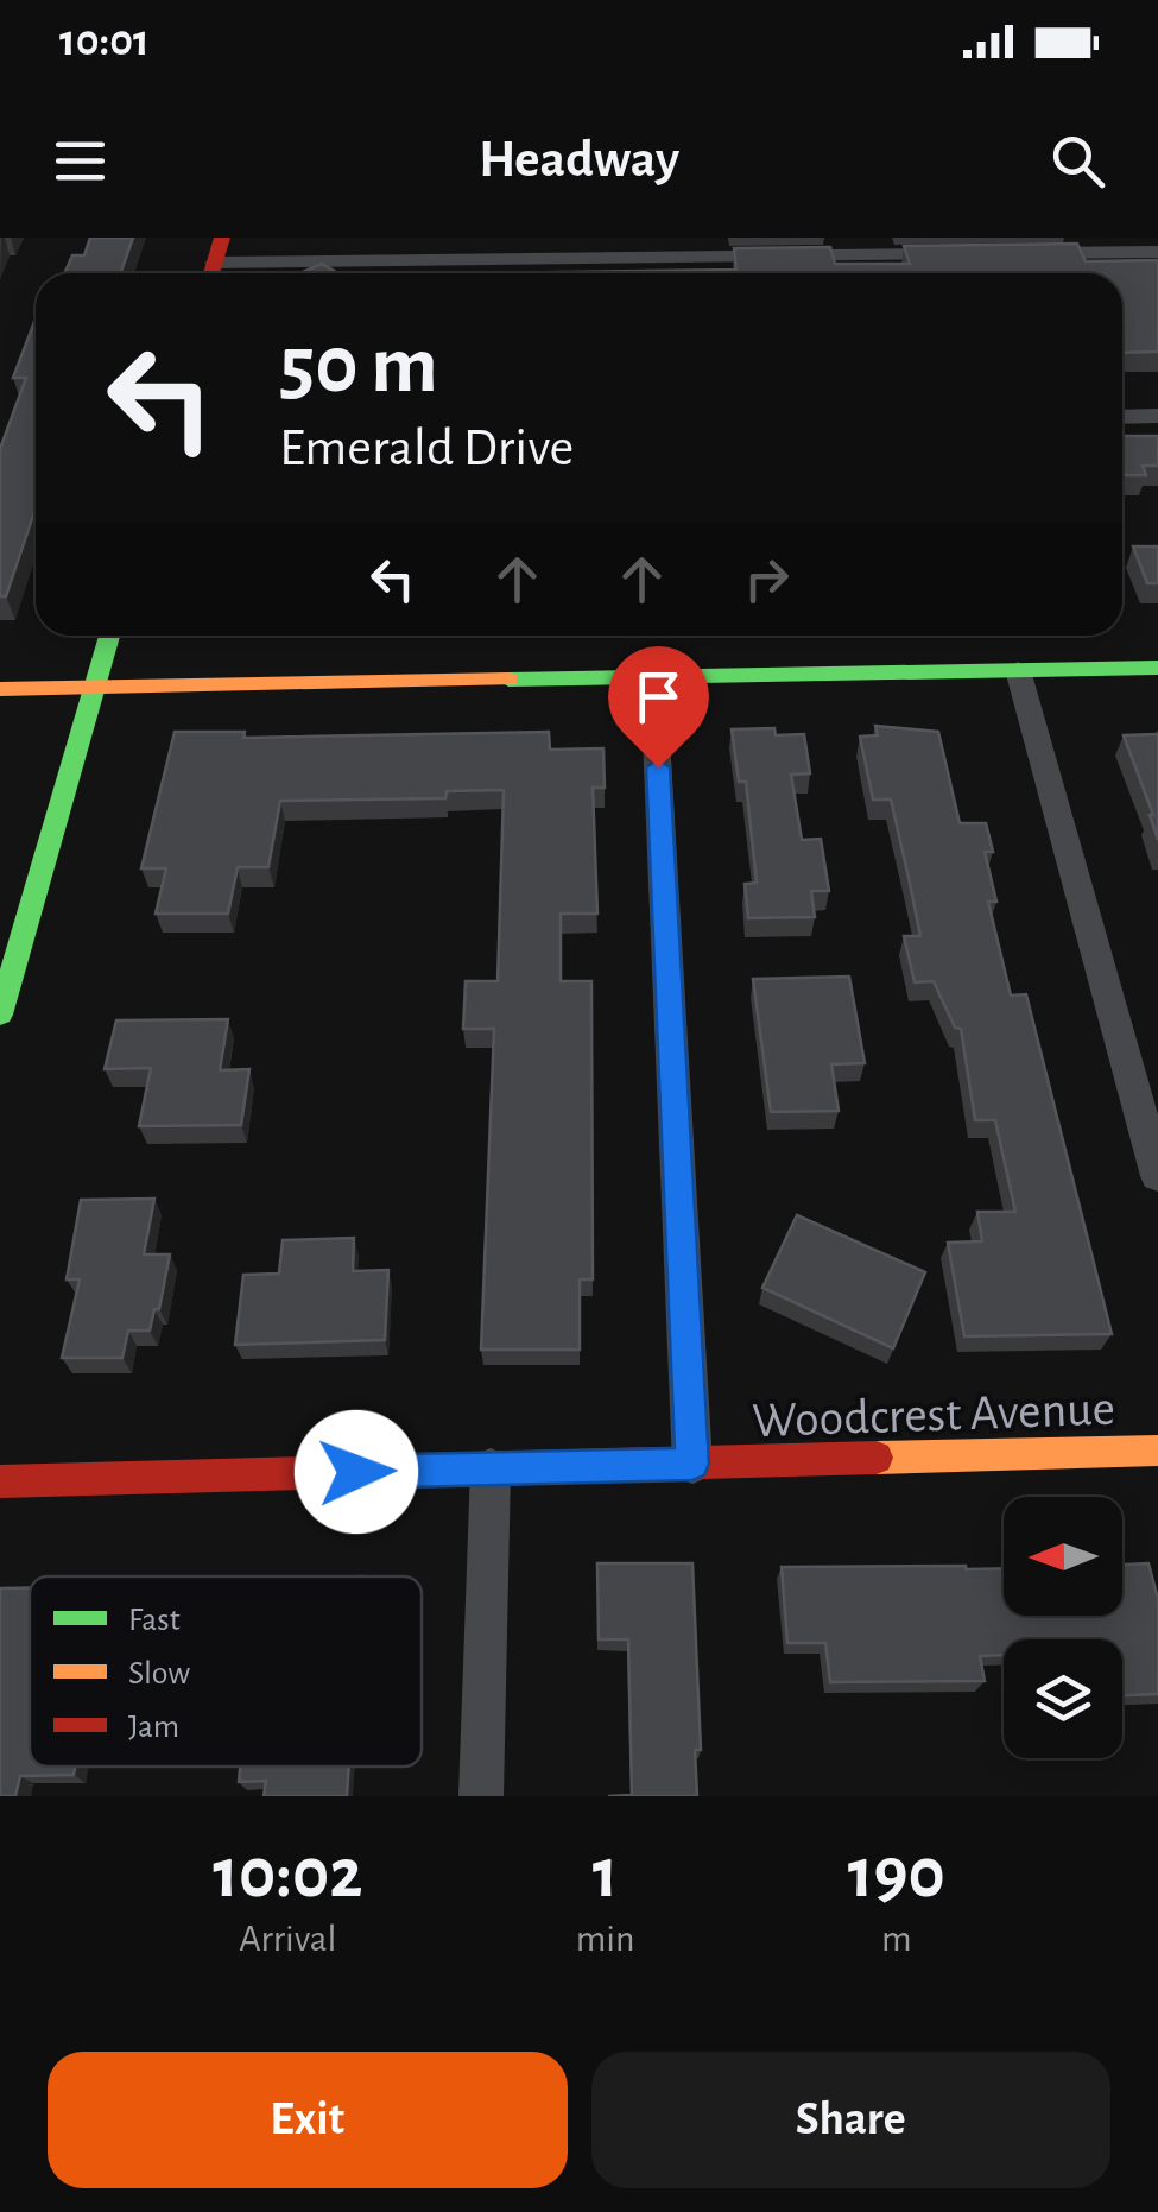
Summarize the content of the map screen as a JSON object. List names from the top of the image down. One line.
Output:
{"streets":{"street":["Woodcrest Avenue"]},"legend":["Fast","Slow","Jam"],"north":"left","page":{"status":"10:01","header":"Headway","turn":["50 m","Emerald Drive"],"eta":["10:02","Arrival","1","min","190","m"],"buttons":["Exit","Share"]}}
